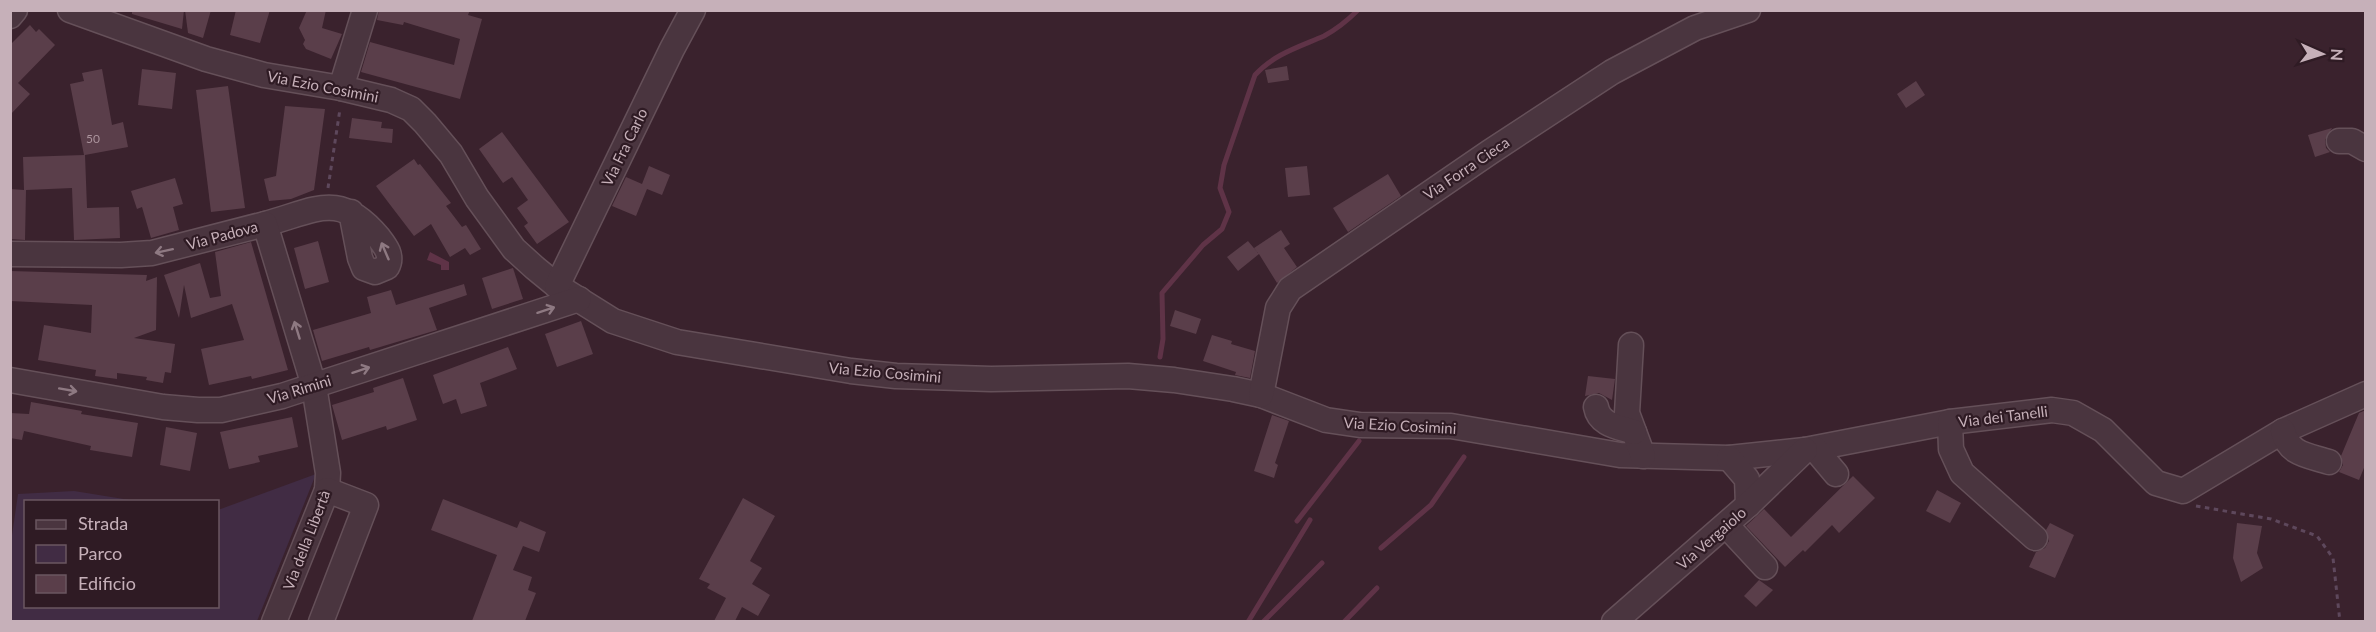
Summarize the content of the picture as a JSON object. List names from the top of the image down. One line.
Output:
{"streets":{"street":["Via Ezio Cosimini","Via Fra Carlo","Via Forra Cieca","Via Padova","Via Rimini","Via dei Tanelli","Via Vergaiolo","Via della Libertà"]},"crossings":[["Via Ezio Cosimini","Via Fra Carlo"],["Via Ezio Cosimini","Via Forra Cieca"],["Via Ezio Cosimini","Via Rimini"],["Via Ezio Cosimini","Via dei Tanelli"],["Via Ezio Cosimini","Via Vergaiolo"],["Via Padova","Via Rimini"],["Via Padova","Via della Libertà"],["Via Rimini","Via della Libertà"],["Via dei Tanelli","Via Vergaiolo"]],"one_way":["Via Rimini"],"house_numbers":["50"],"legend":["Strada","Parco","Edificio"],"north":"right"}
